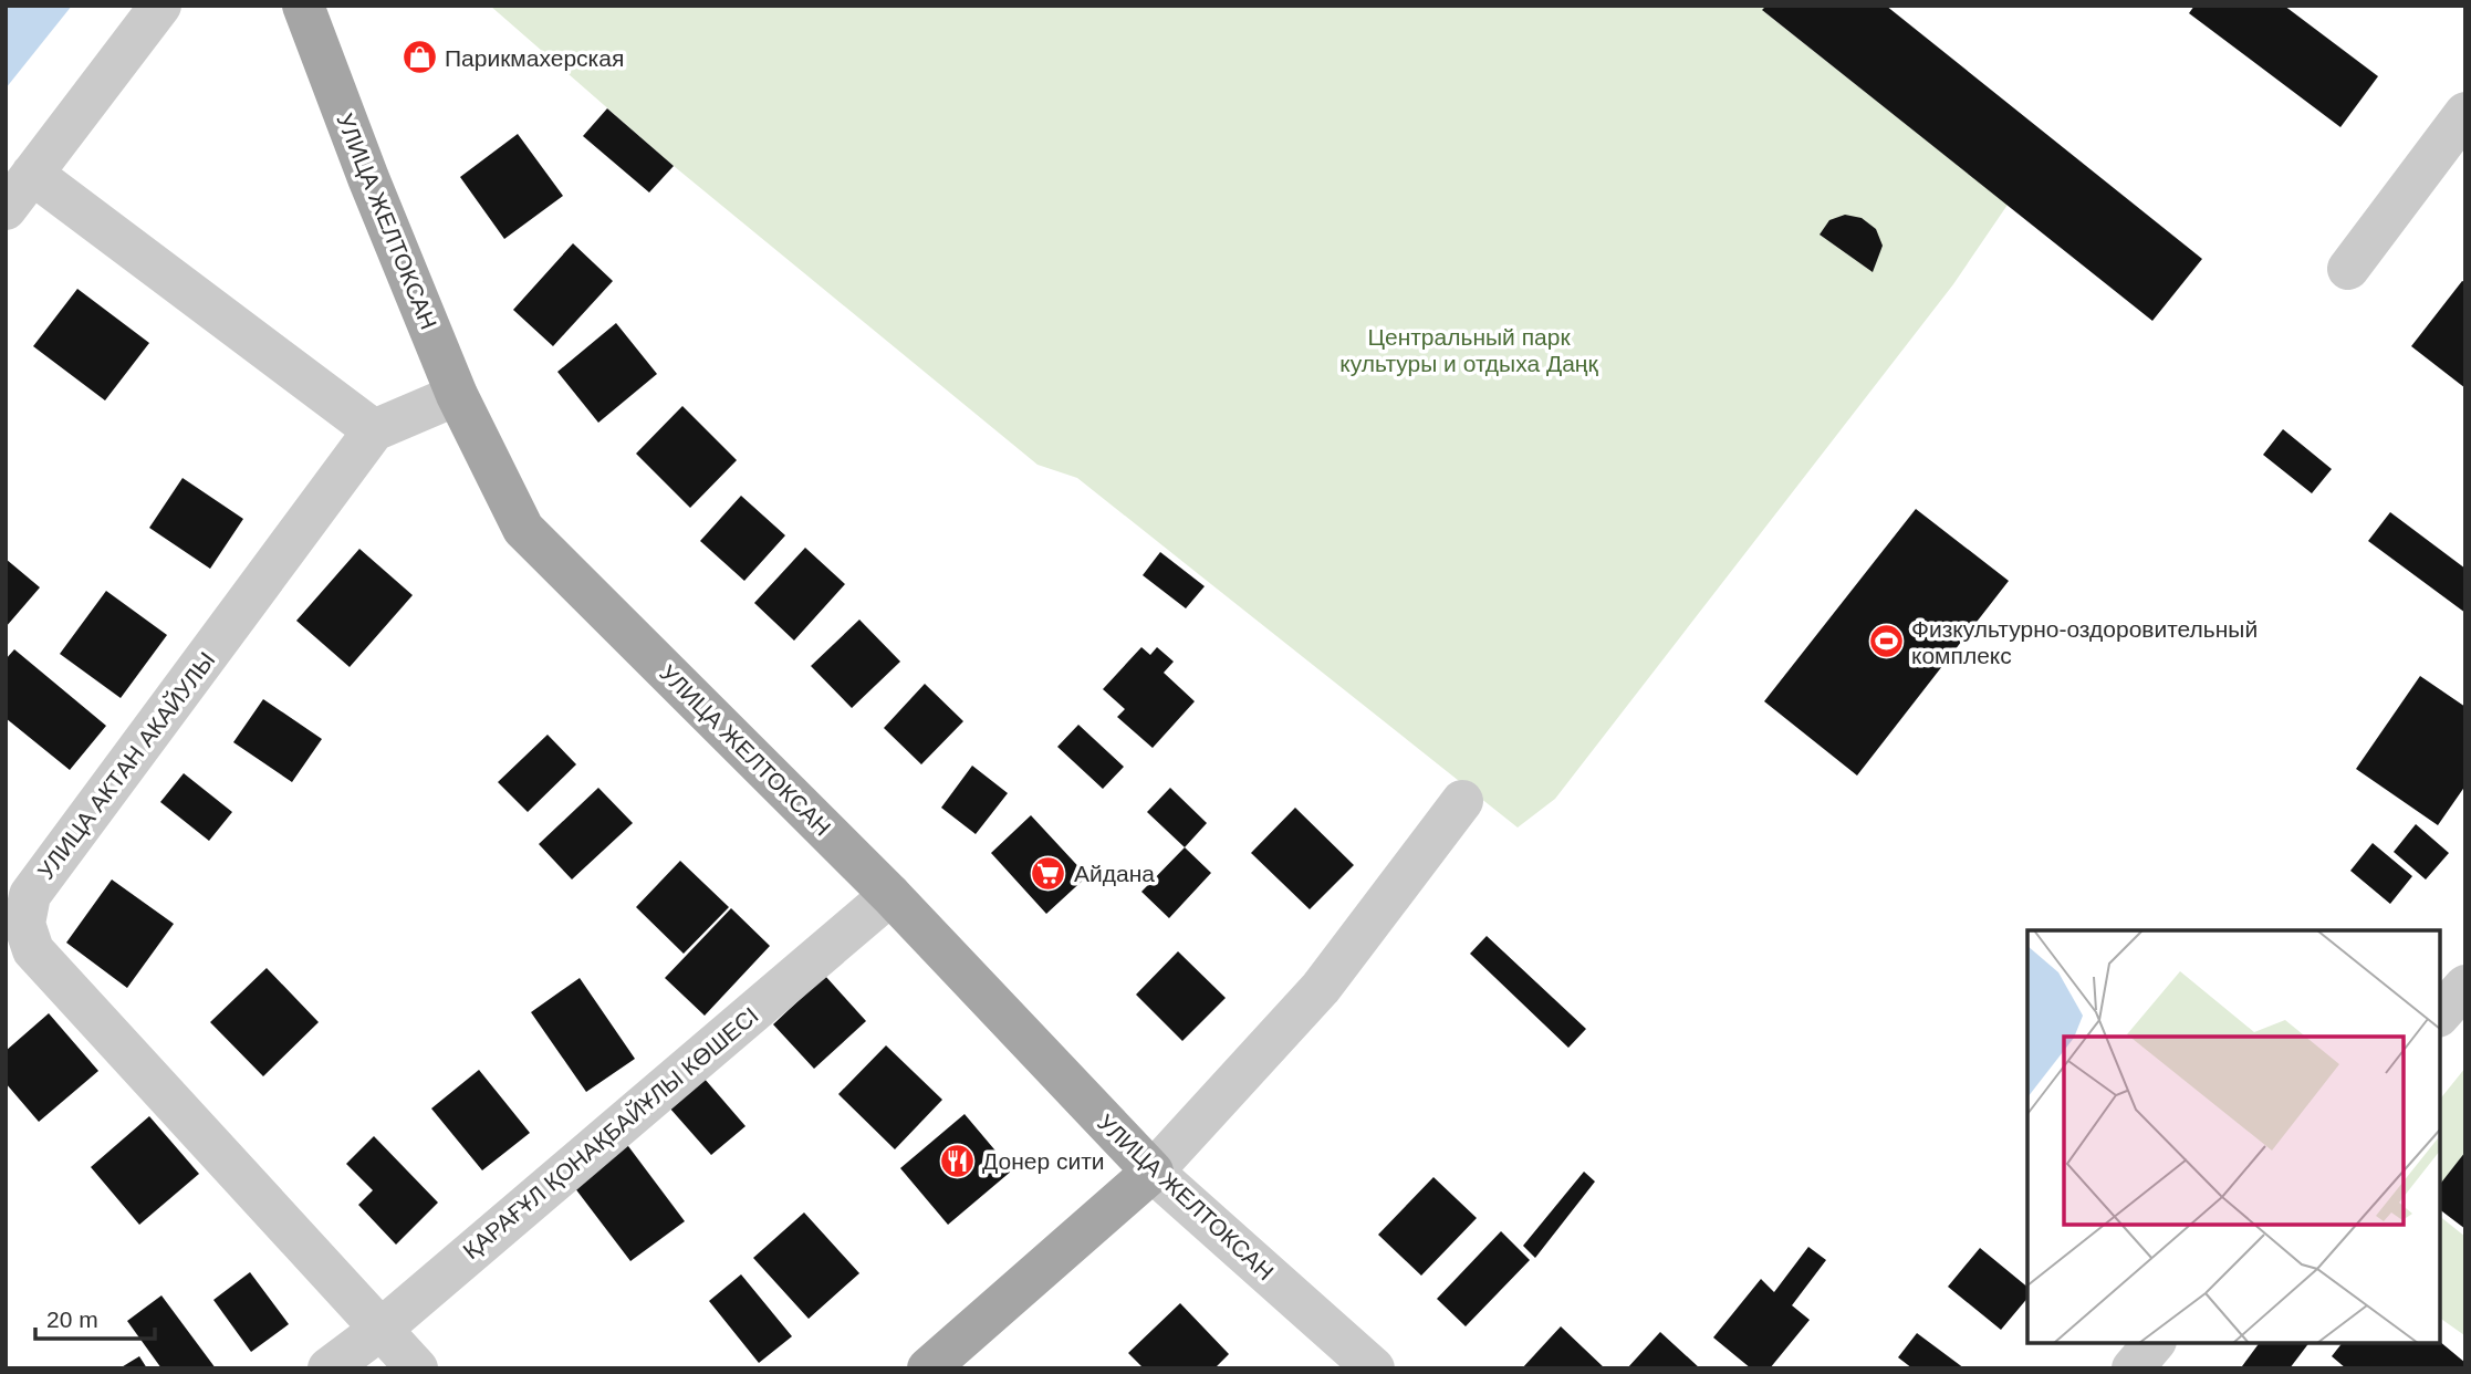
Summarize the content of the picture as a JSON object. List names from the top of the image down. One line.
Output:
{"streets":{"main road":["УЛИЦА ЖЕЛТОКСАН"],"street":["УЛИЦА АКТАН АКАЙУЛЫ","ҚАРАҒҰЛ ҚОНАҚБАЙҰЛЫ КӨШЕСІ"]},"crossings":[["УЛИЦА ЖЕЛТОКСАН","ҚАРАҒҰЛ ҚОНАҚБАЙҰЛЫ КӨШЕСІ"],["УЛИЦА АКТАН АКАЙУЛЫ","ҚАРАҒҰЛ ҚОНАҚБАЙҰЛЫ КӨШЕСІ"]],"parks":["Центральный парк культуры и отдыха Даңқ"],"places":{"shop":["Парикмахерская"],"sports":["Физкультурно-оздоровительный комплекс"],"supermarket":["Айдана"],"restaurant":["Донер сити"]},"scale_bar":"20 m"}
